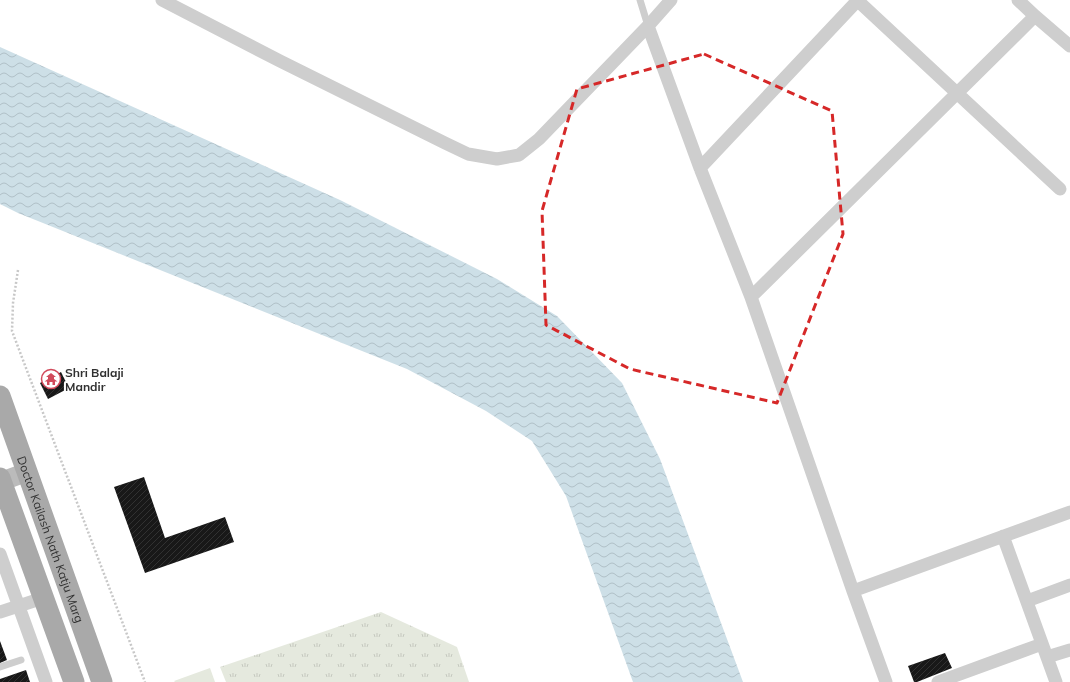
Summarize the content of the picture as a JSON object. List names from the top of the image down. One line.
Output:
{"streets":{"main road":["Doctor Kailash Nath Katju Marg"]},"places":{"temple":["Shri Balaji Mandir"]}}
